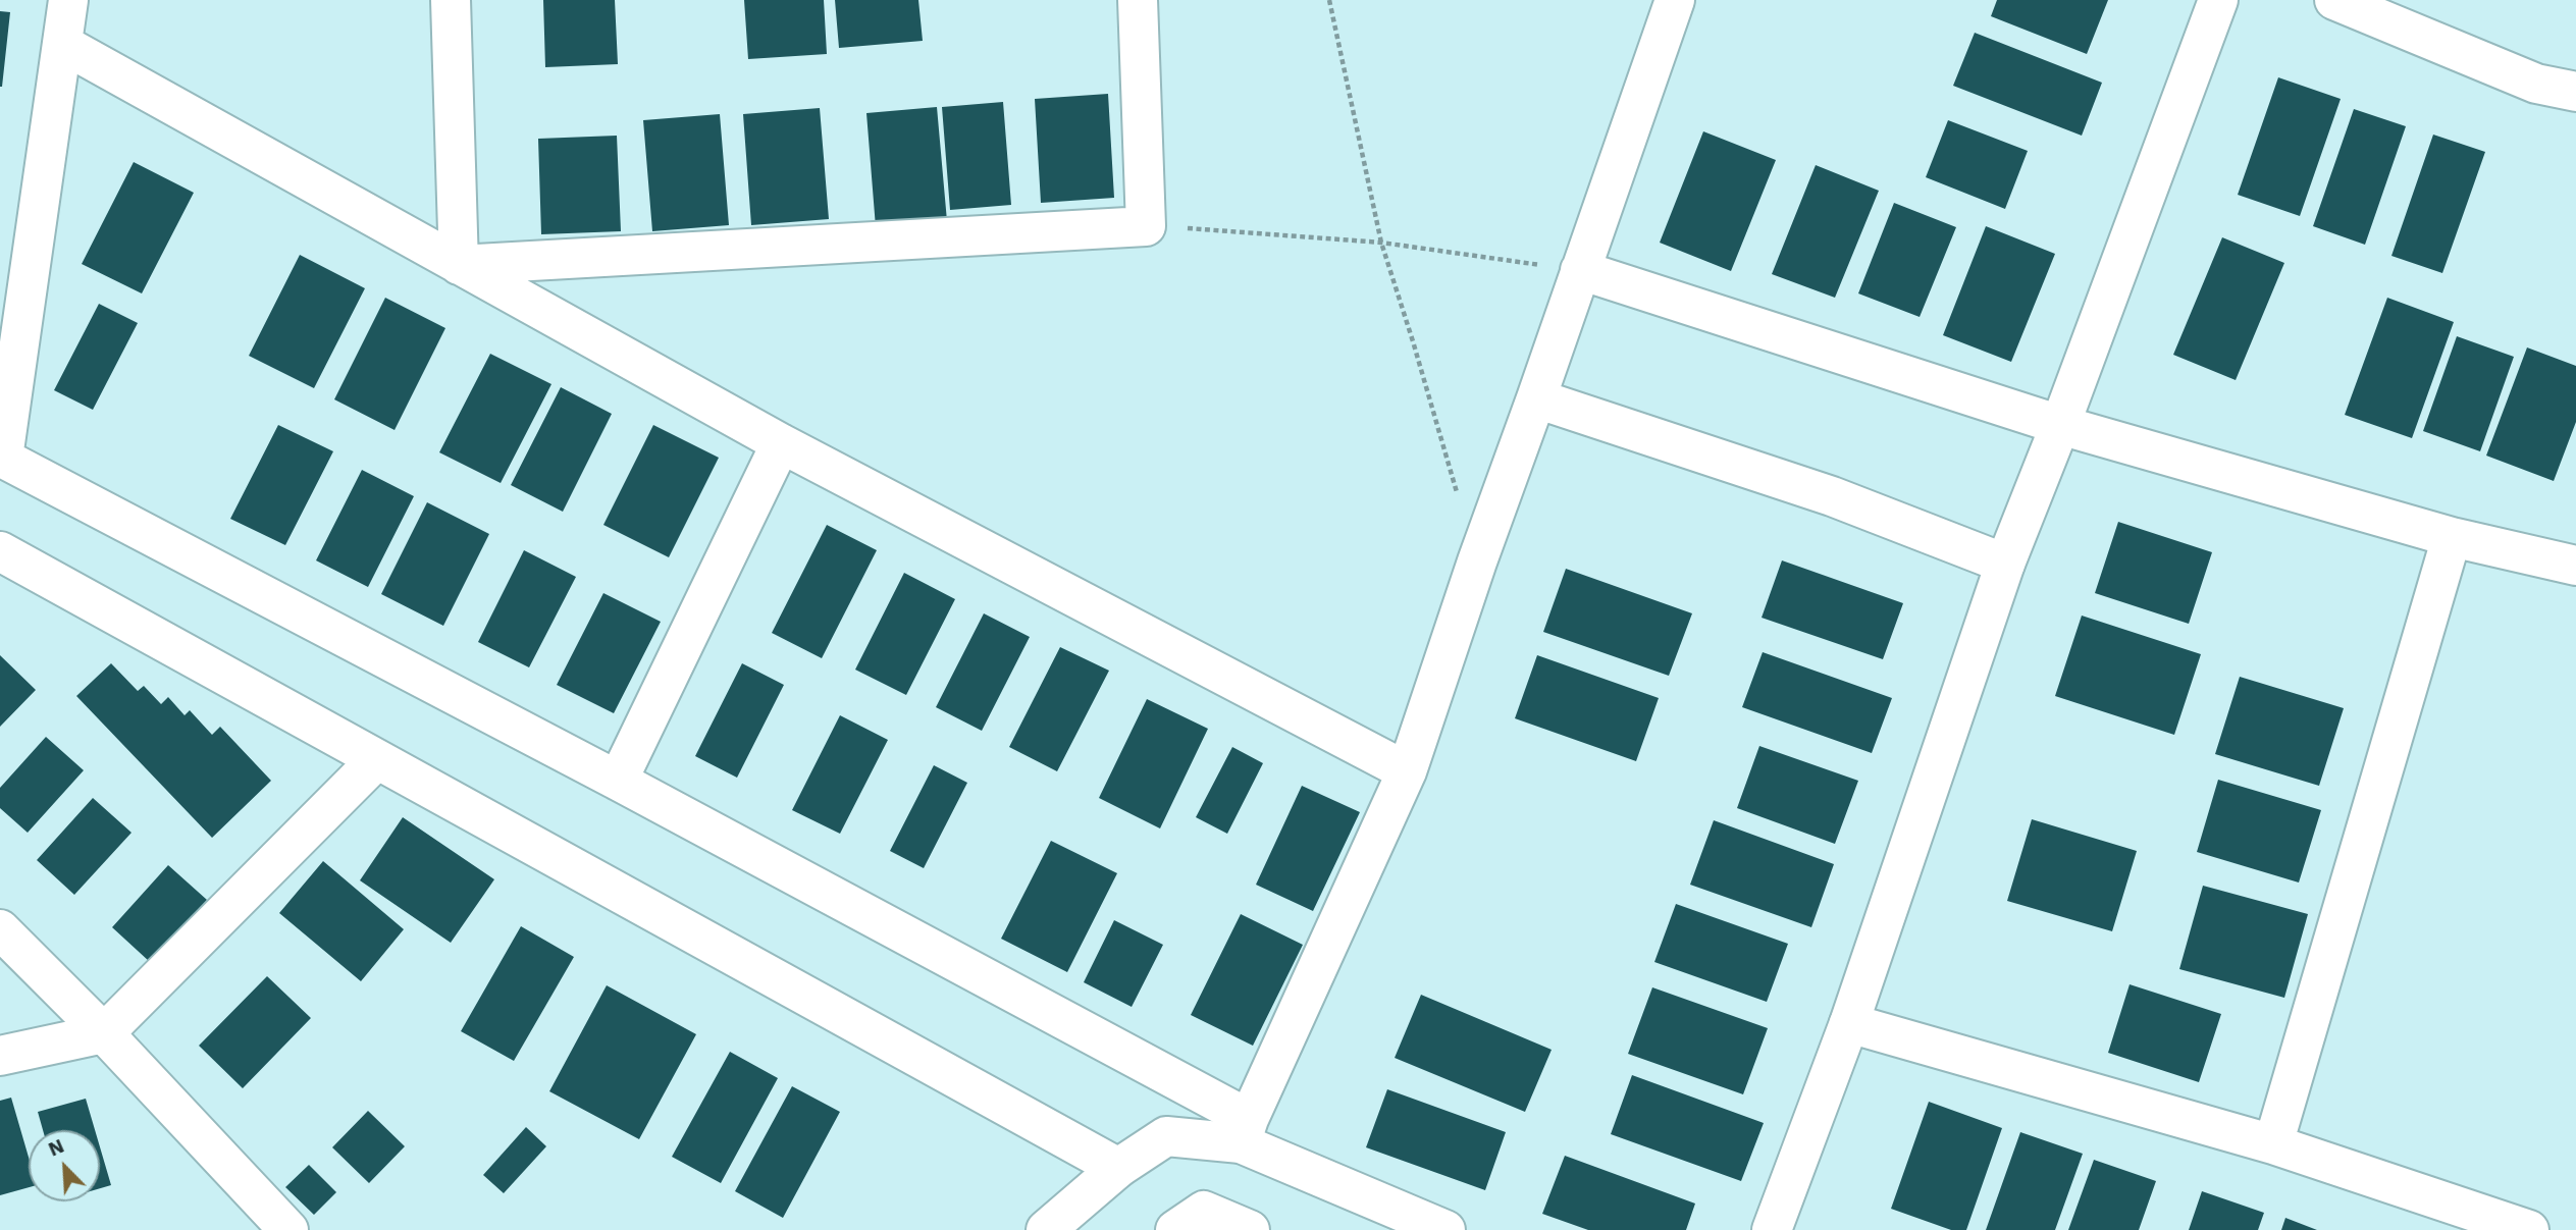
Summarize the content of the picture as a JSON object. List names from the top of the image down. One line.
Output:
{"north":"top left"}
